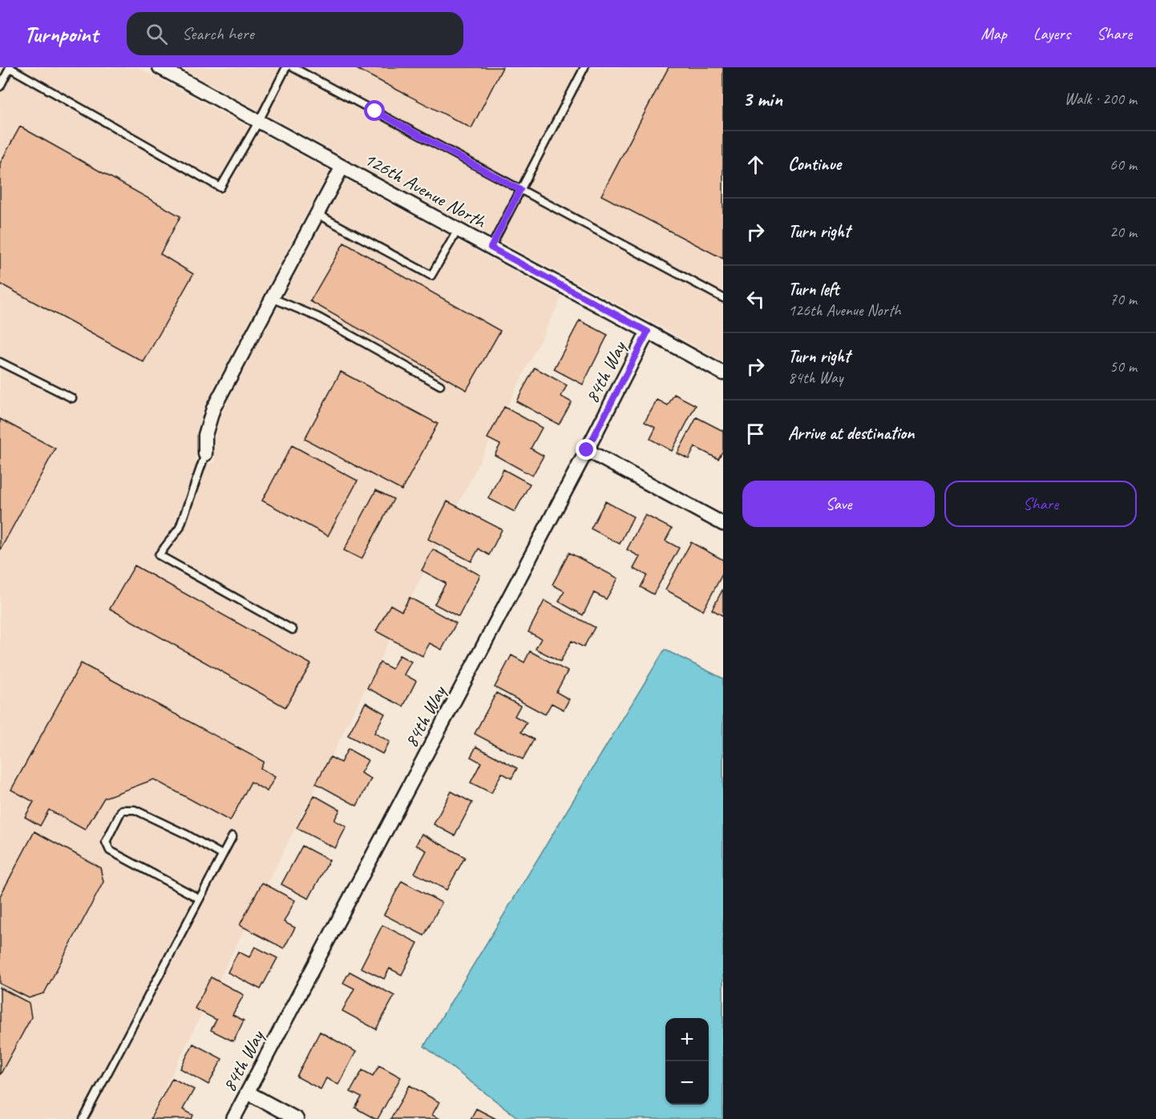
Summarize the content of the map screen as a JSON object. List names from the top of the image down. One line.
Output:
{"streets":{"street":["126th Avenue North","84th Way"]},"crossings":[["126th Avenue North","84th Way"]],"page":{"header":"Turnpoint","search":"Search here","nav":["Map","Layers","Share"],"heading":["3 min","Walk · 200 m"],"list":[["Continue","60 m"],["Turn right","20 m"],["Turn left","126th Avenue North","70 m"],["Turn right","84th Way","50 m"],"Arrive at destination"],"buttons":["Save","Share"],"map_buttons":["+","−"]}}
